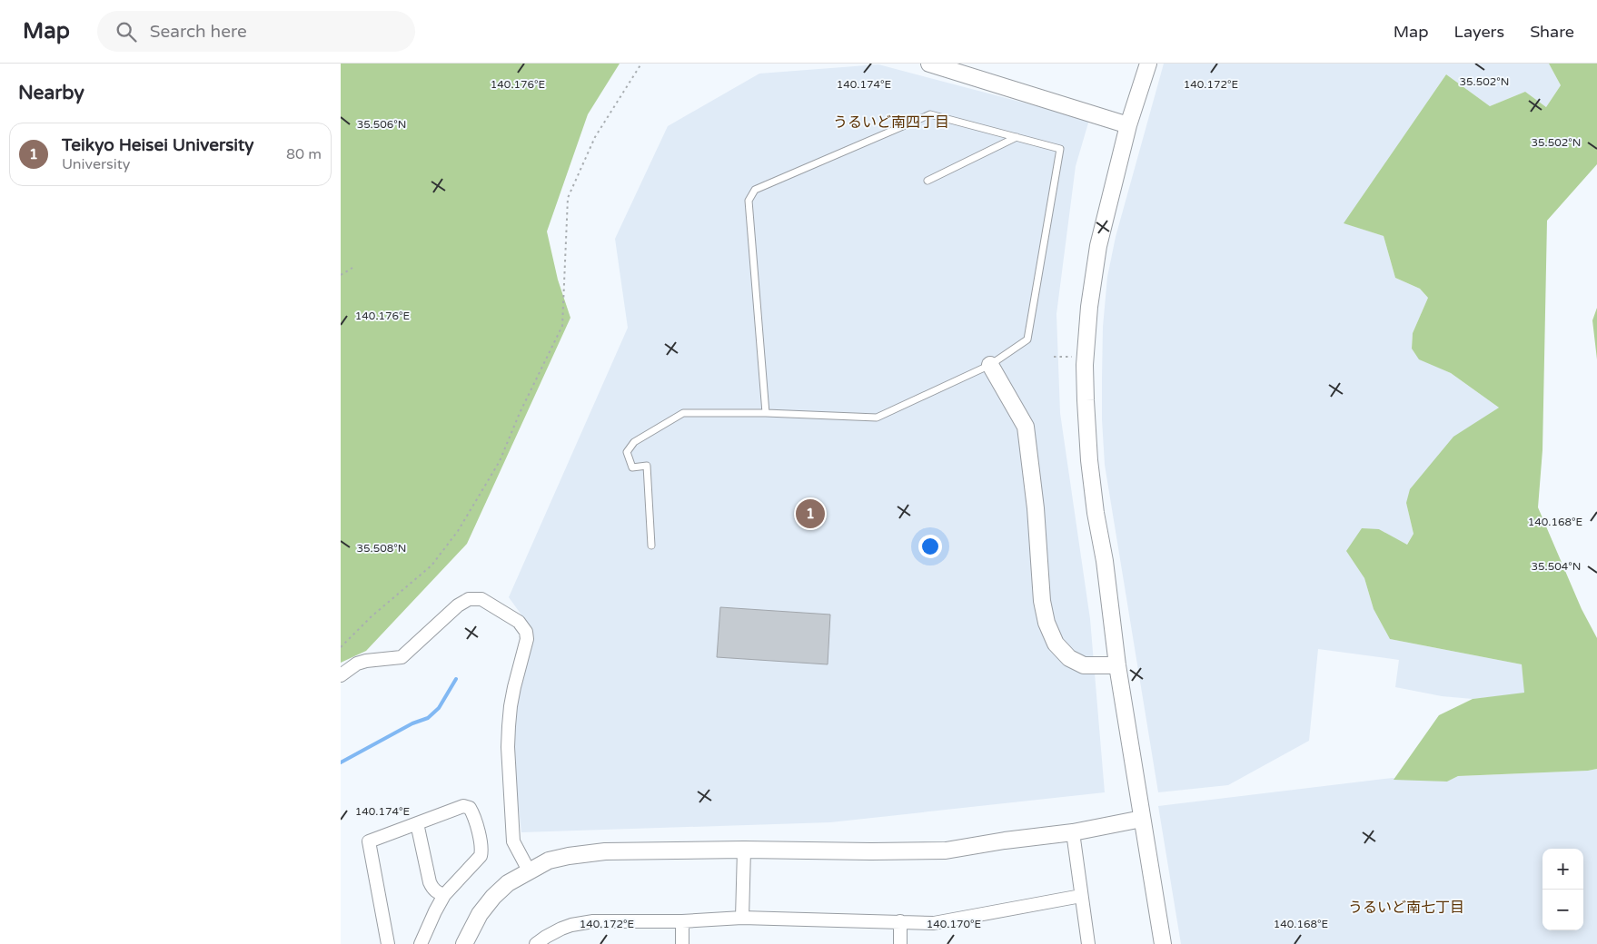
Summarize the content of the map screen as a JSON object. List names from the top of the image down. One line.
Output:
{"districts":["うるいど南四丁目","うるいど南七丁目"],"page":{"header":"Map","search":"Search here","nav":["Map","Layers","Share"],"heading":"Nearby","list":[{"mark":"1","name":"Teikyo Heisei University","note":"University","value":"80 m"}],"pins":"1","map_buttons":["+","−"]},"coordinates":["35.502°N","140.176°E","140.174°E","140.172°E","35.506°N","140.168°E","35.508°N","35.504°N","140.170°E"]}
